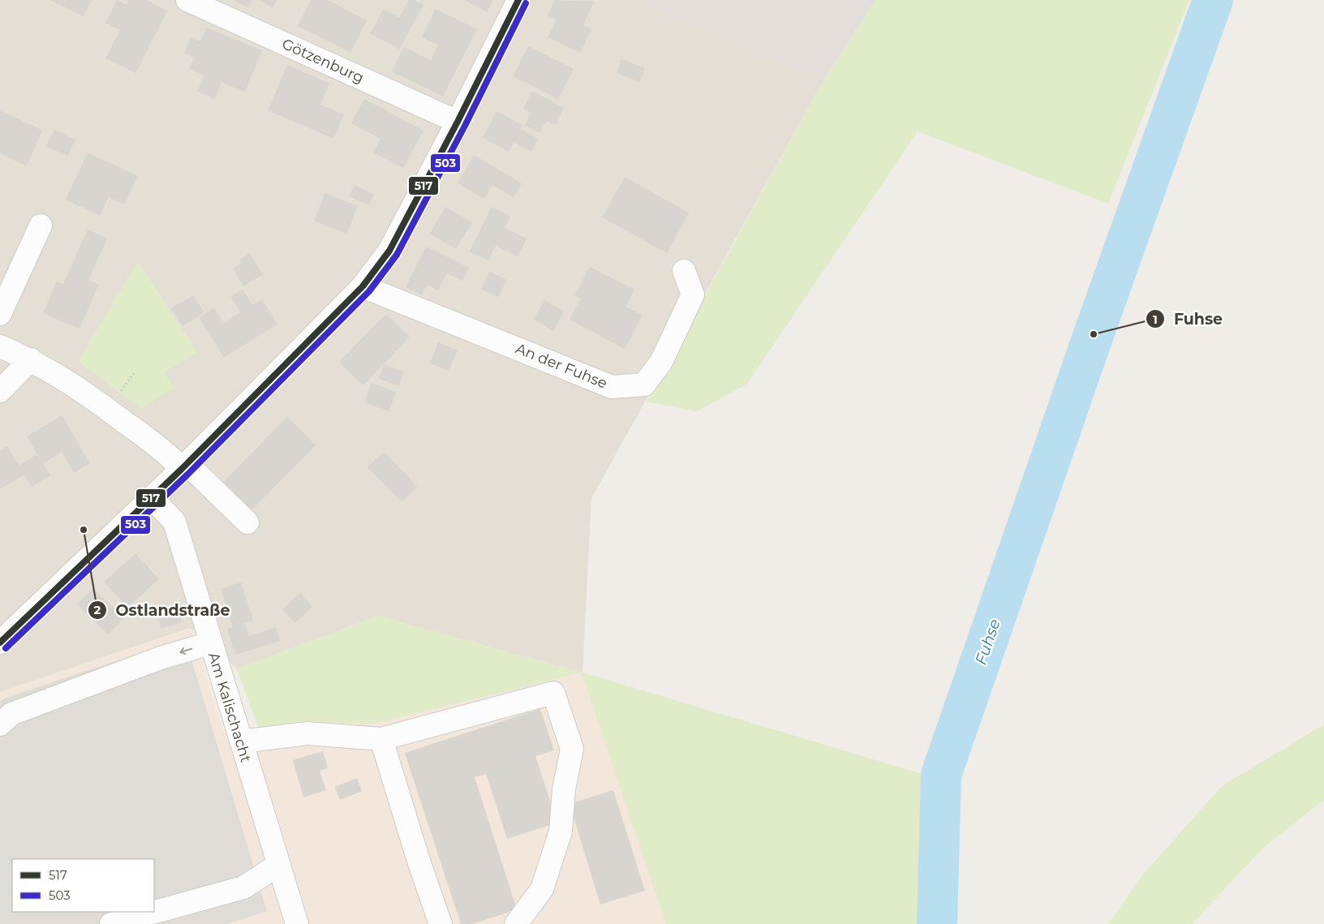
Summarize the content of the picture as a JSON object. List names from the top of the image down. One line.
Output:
{"streets":{"street":["Götzenburg","An der Fuhse","Am Kalischacht"]},"water":["Fuhse"],"places":["Fuhse","Ostlandstraße"],"lines":["transit line 517","transit line 503"],"legend":["517","503"]}
